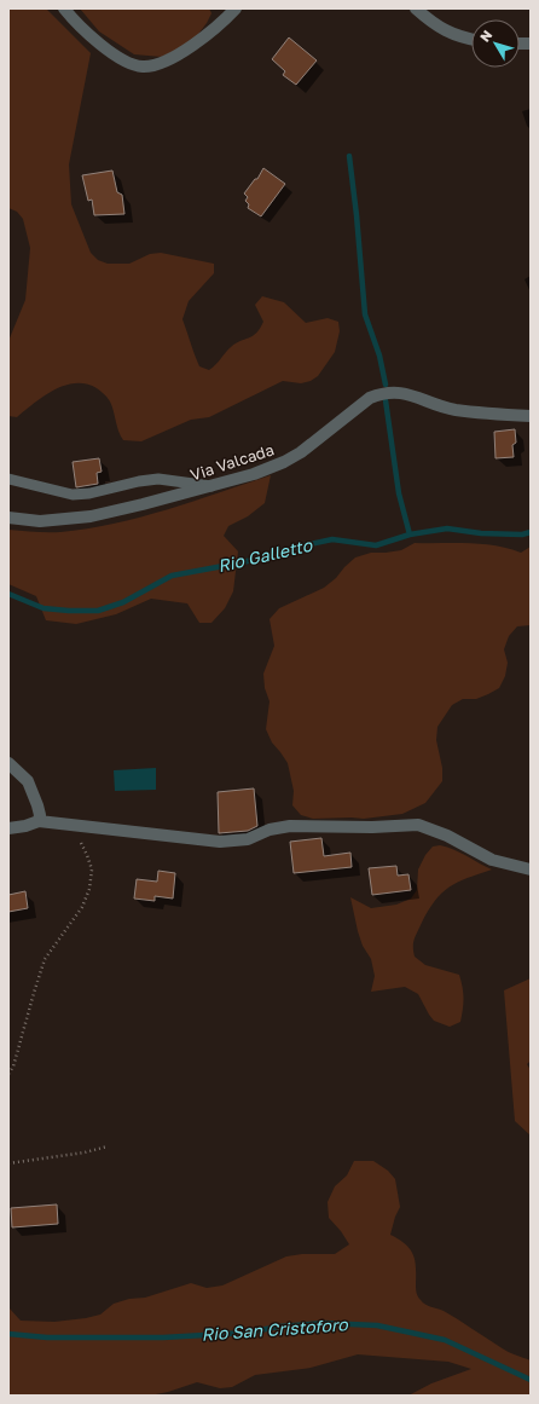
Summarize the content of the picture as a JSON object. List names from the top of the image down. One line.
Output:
{"streets":{"street":["Via Valcada"]},"water":["Rio Galletto","Rio San Cristoforo"],"north":"top left"}
